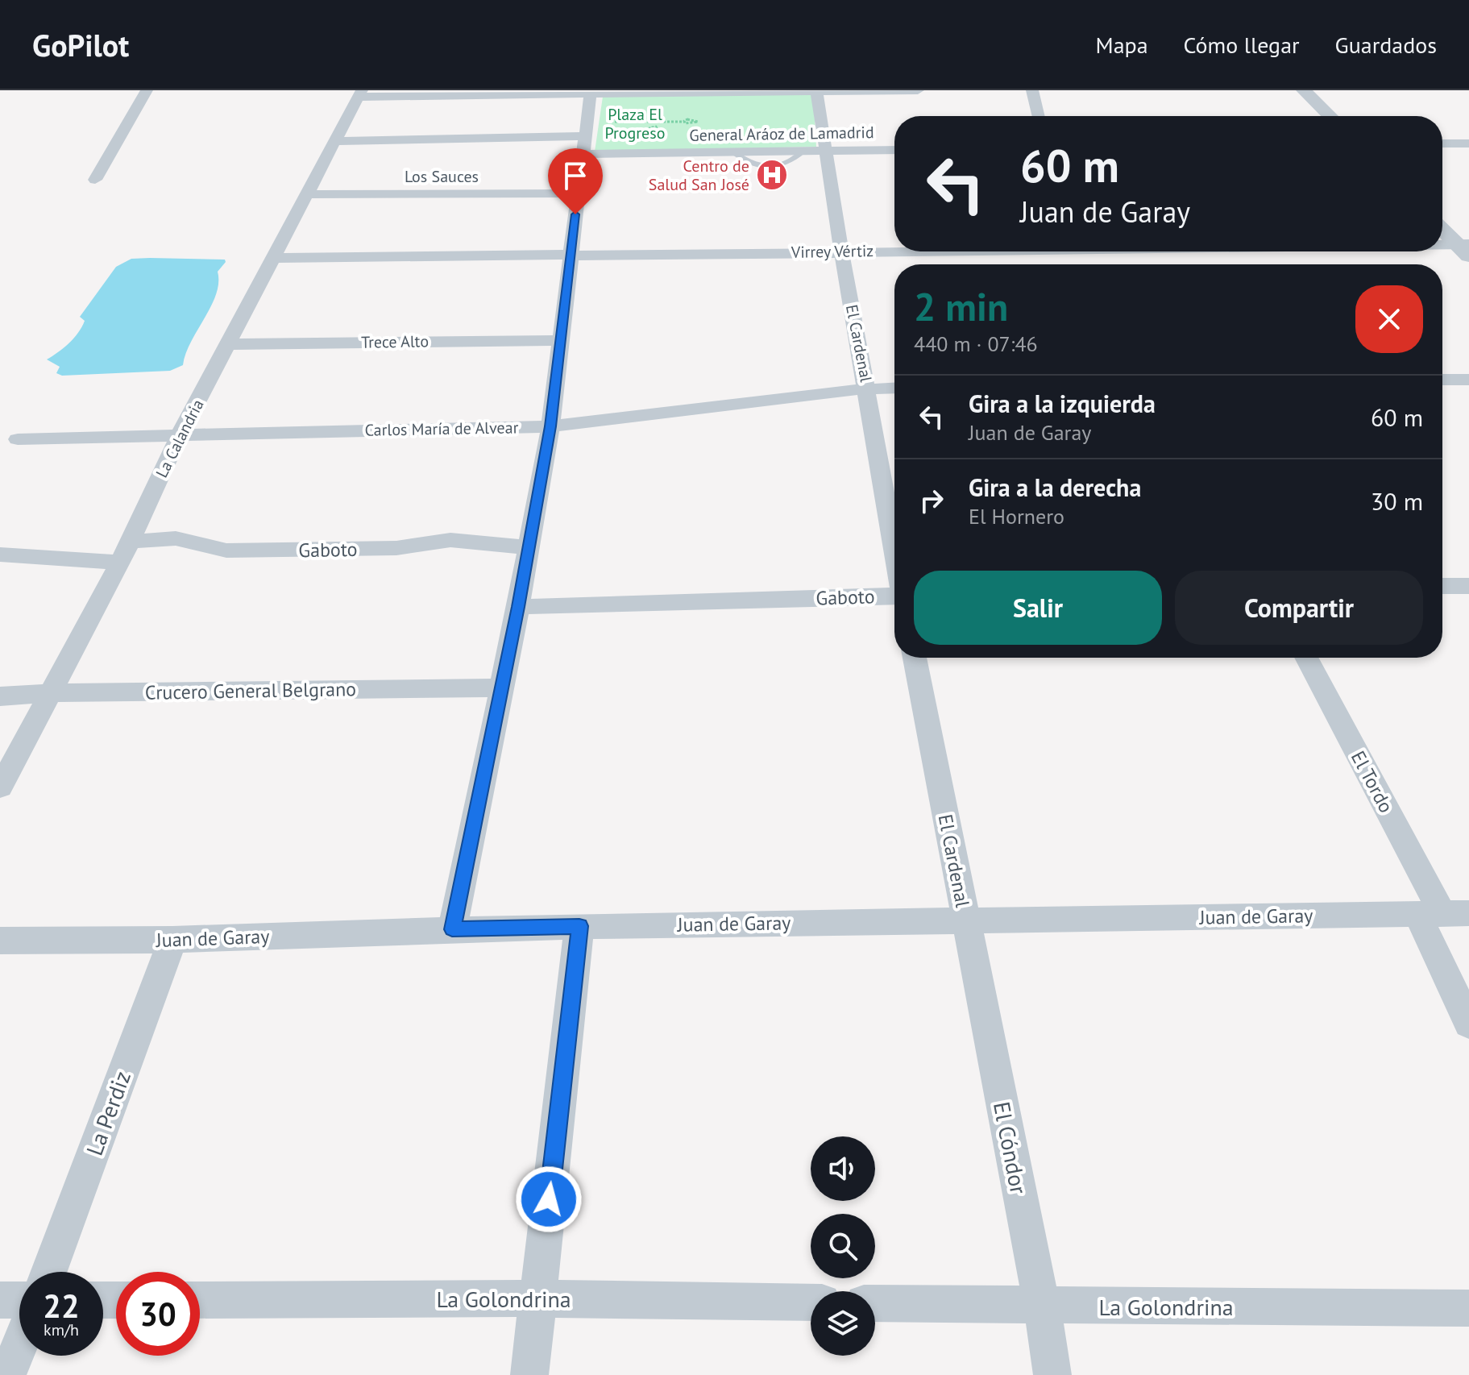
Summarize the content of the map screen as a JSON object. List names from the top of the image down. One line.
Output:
{"streets":{"street":["General Aráoz de Lamadrid","Los Sauces","Virrey Vértiz","Trece Alto","El Cardenal","Carlos María de Alvear","La Calandria","Gaboto","Crucero General Belgrano","El Tordo","Juan de Garay","La Perdiz","El Cóndor","La Golondrina"]},"crossings":[["General Aráoz de Lamadrid","El Cardenal"],["Los Sauces","La Calandria"],["Virrey Vértiz","El Cardenal"],["Virrey Vértiz","La Calandria"],["Trece Alto","La Calandria"],["El Cardenal","Carlos María de Alvear"],["El Cardenal","Juan de Garay"],["El Cardenal","El Cóndor"],["Carlos María de Alvear","La Calandria"],["La Calandria","Gaboto"],["La Calandria","Crucero General Belgrano"],["El Tordo","Juan de Garay"],["Juan de Garay","La Perdiz"],["Juan de Garay","El Cóndor"],["El Cóndor","La Golondrina"]],"parks":["Plaza El Progreso"],"places":{"hospital":["Centro de Salud San José"]},"page":{"header":"GoPilot","nav":["Mapa","Cómo llegar","Guardados"],"turn":["60 m","Juan de Garay"],"heading":["2 min","440 m · 07:46"],"list":[{"name":"Gira a la izquierda","note":"Juan de Garay","value":"60 m"},{"name":"Gira a la derecha","note":"El Hornero","value":"30 m"}],"buttons":["Salir","Compartir"],"speed":"22 km/h","limit":"30"}}
